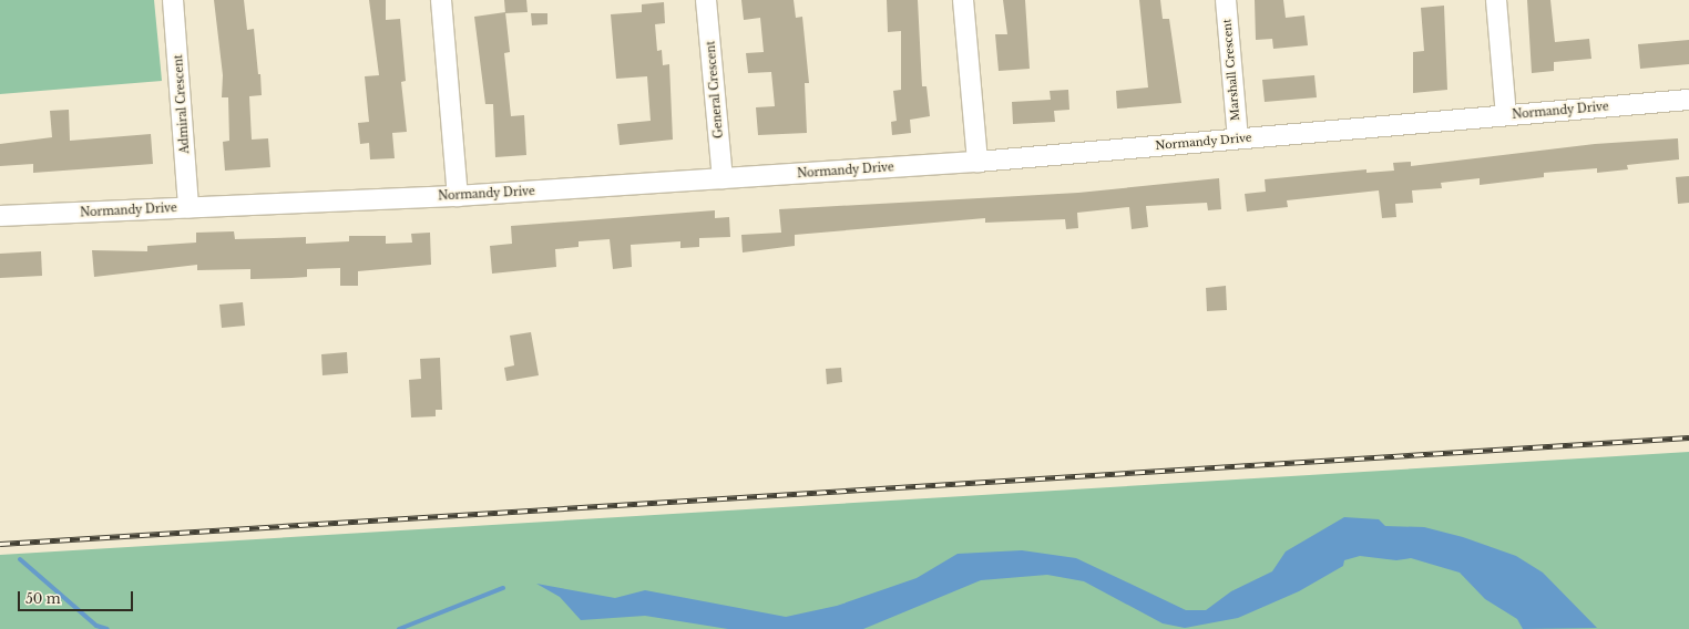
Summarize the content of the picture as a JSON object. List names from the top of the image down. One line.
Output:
{"streets":{"street":["Marshall Crescent","General Crescent","Admiral Crescent","Normandy Drive"]},"crossings":[["Marshall Crescent","Normandy Drive"],["General Crescent","Normandy Drive"],["Admiral Crescent","Normandy Drive"]],"scale_bar":"50 m"}
